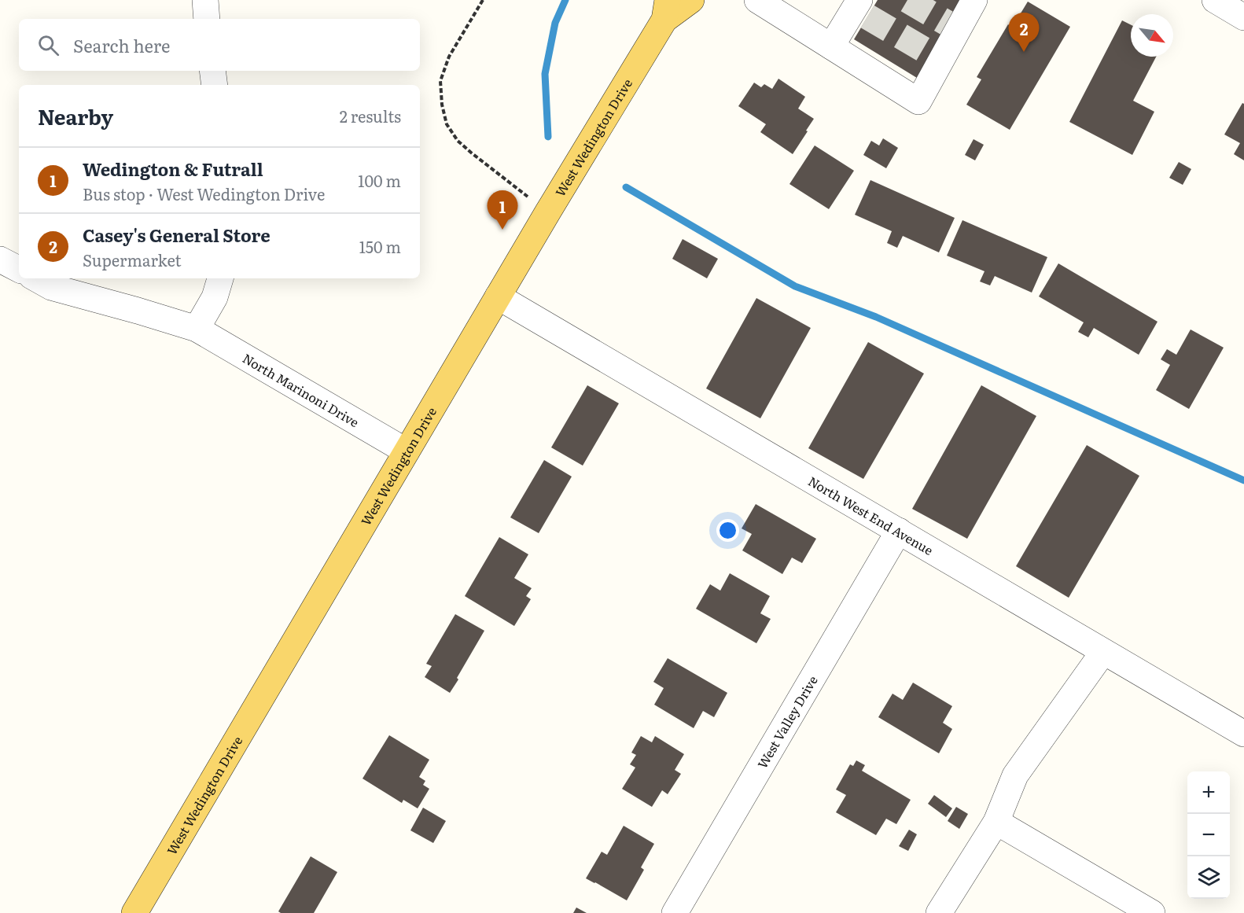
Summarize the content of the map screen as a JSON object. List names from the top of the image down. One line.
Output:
{"streets":{"main road":["West Wedington Drive"],"street":["North Marinoni Drive","North West End Avenue","West Valley Drive"]},"crossings":[["West Wedington Drive","North Marinoni Drive"],["West Wedington Drive","North West End Avenue"],["North West End Avenue","West Valley Drive"]],"north":"bottom right","page":{"pins":["2","1"],"search":"Search here","heading":["Nearby","2 results"],"list":[{"mark":"1","name":"Wedington & Futrall","note":"Bus stop · West Wedington Drive","value":"100 m"},{"mark":"2","name":"Casey's General Store","note":"Supermarket","value":"150 m"}],"map_buttons":["+","−"]}}
